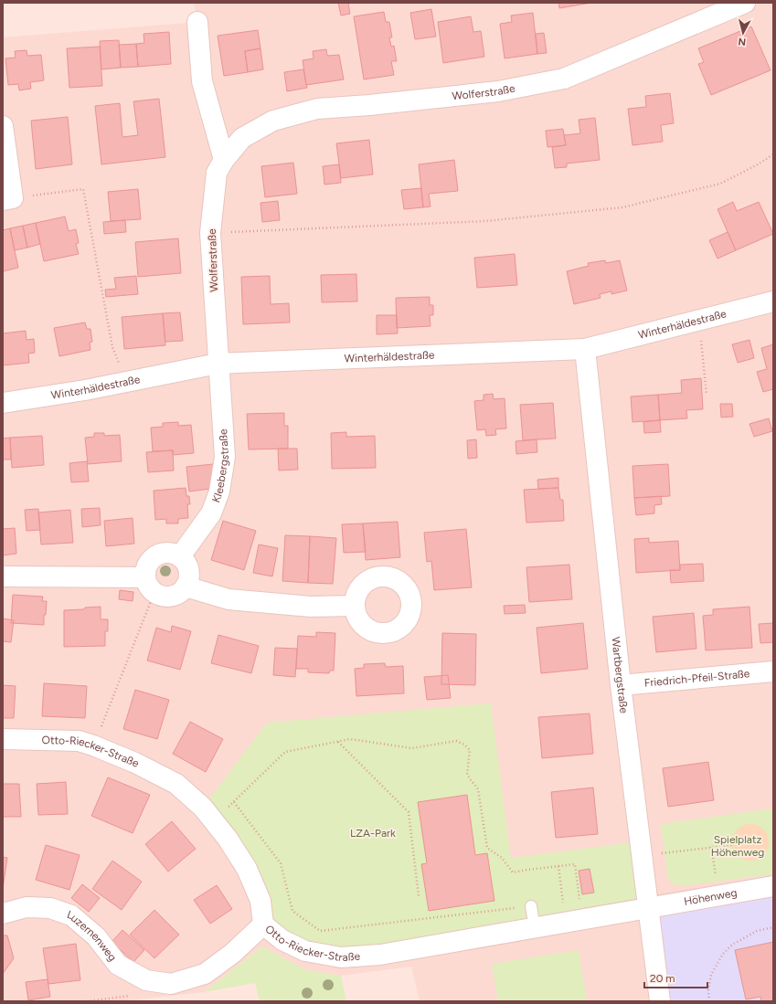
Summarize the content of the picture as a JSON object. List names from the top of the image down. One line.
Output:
{"streets":{"street":["Wolferstraße","Winterhäldestraße","Kleebergstraße","Wartbergstraße","Friedrich-Pfeil-Straße","Otto-Riecker-Straße","Höhenweg","Luzernenweg"]},"crossings":[["Wolferstraße","Winterhäldestraße"],["Wolferstraße","Kleebergstraße"],["Winterhäldestraße","Kleebergstraße"],["Winterhäldestraße","Wartbergstraße"],["Wartbergstraße","Friedrich-Pfeil-Straße"],["Wartbergstraße","Otto-Riecker-Straße"],["Wartbergstraße","Höhenweg"],["Otto-Riecker-Straße","Höhenweg"],["Otto-Riecker-Straße","Luzernenweg"]],"parks":["LZA-Park","Spielplatz Höhenweg"],"scale_bar":"20 m","north":"bottom"}
